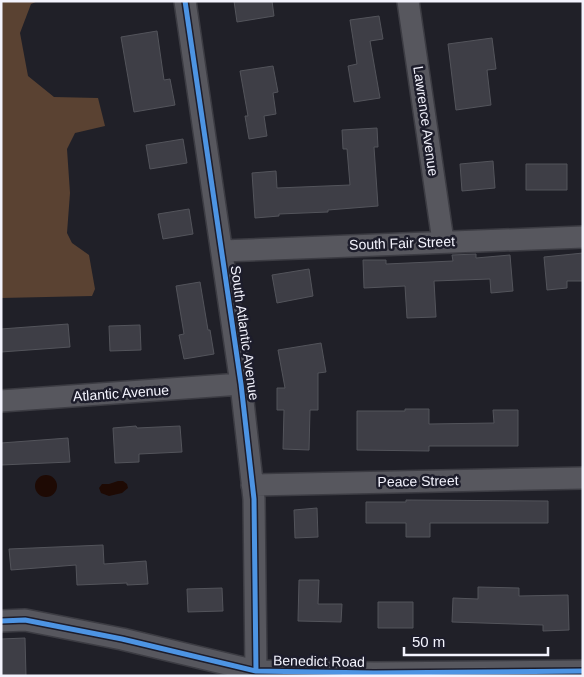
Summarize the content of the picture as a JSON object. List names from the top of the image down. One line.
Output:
{"streets":{"street":["Lawrence Avenue","South Fair Street","South Atlantic Avenue","Atlantic Avenue","Peace Street","Benedict Road"]},"crossings":[["Lawrence Avenue","South Fair Street"],["South Fair Street","South Atlantic Avenue"],["South Atlantic Avenue","Atlantic Avenue"],["South Atlantic Avenue","Peace Street"],["South Atlantic Avenue","Benedict Road"]],"scale_bar":"50 m"}
